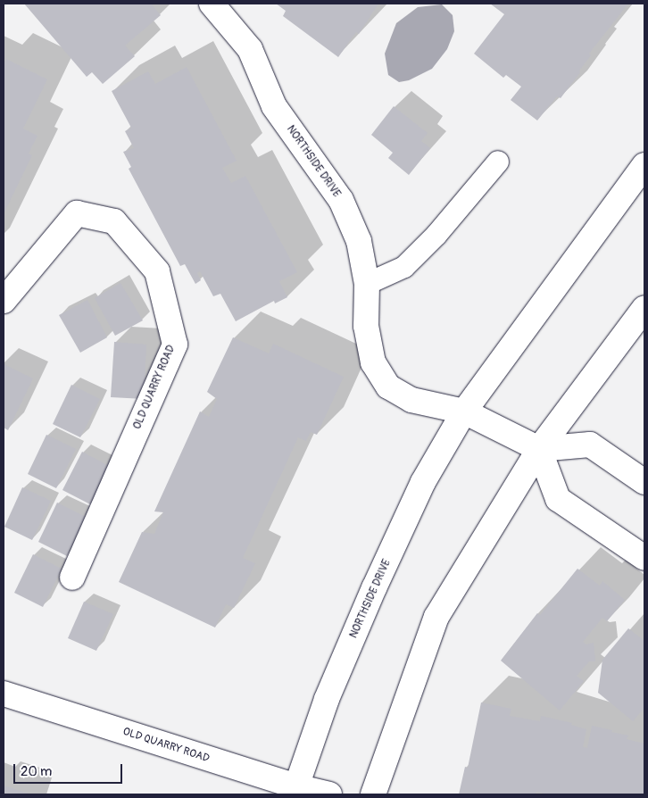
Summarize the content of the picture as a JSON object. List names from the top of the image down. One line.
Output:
{"streets":{"street":["NORTHSIDE DRIVE","OLD QUARRY ROAD"]},"crossings":[["NORTHSIDE DRIVE","OLD QUARRY ROAD"]],"scale_bar":"20 m"}
